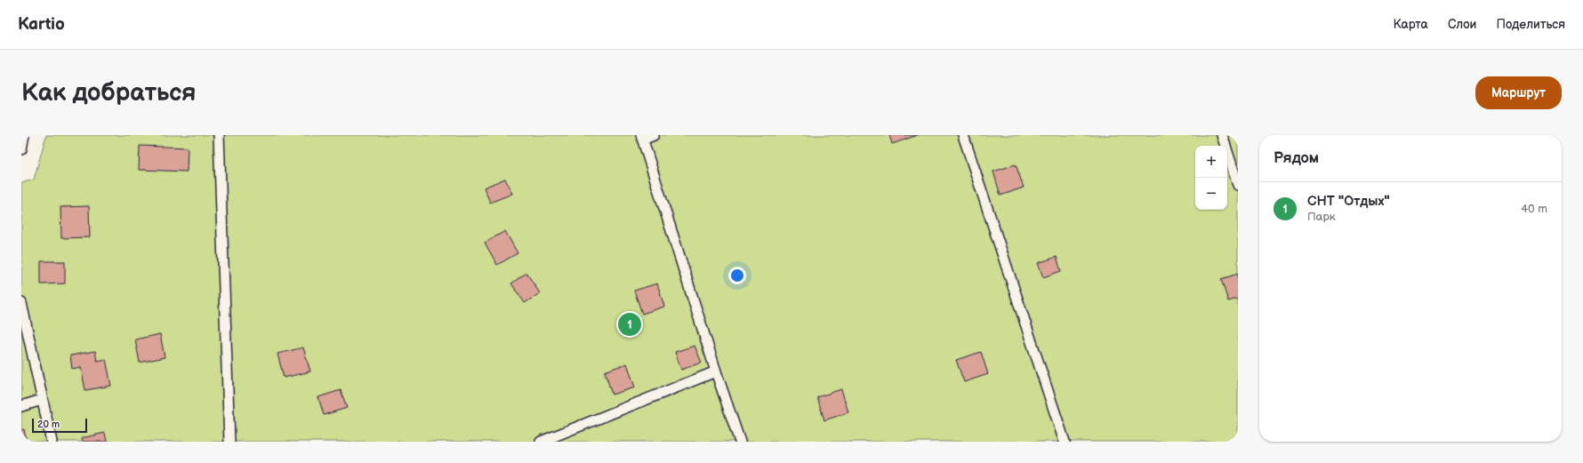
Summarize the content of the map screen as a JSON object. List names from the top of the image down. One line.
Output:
{"scale_bar":"20 m","page":{"header":"Kartio","nav":["Карта","Слои","Поделиться"],"buttons":"Маршрут","title":"Как добраться","heading":"Рядом","map_buttons":["+","−"],"list":[{"mark":"1","name":"СНТ \"Отдых\"","note":"Парк","value":"40 m"}],"pins":"1","scale":"20 m"}}
